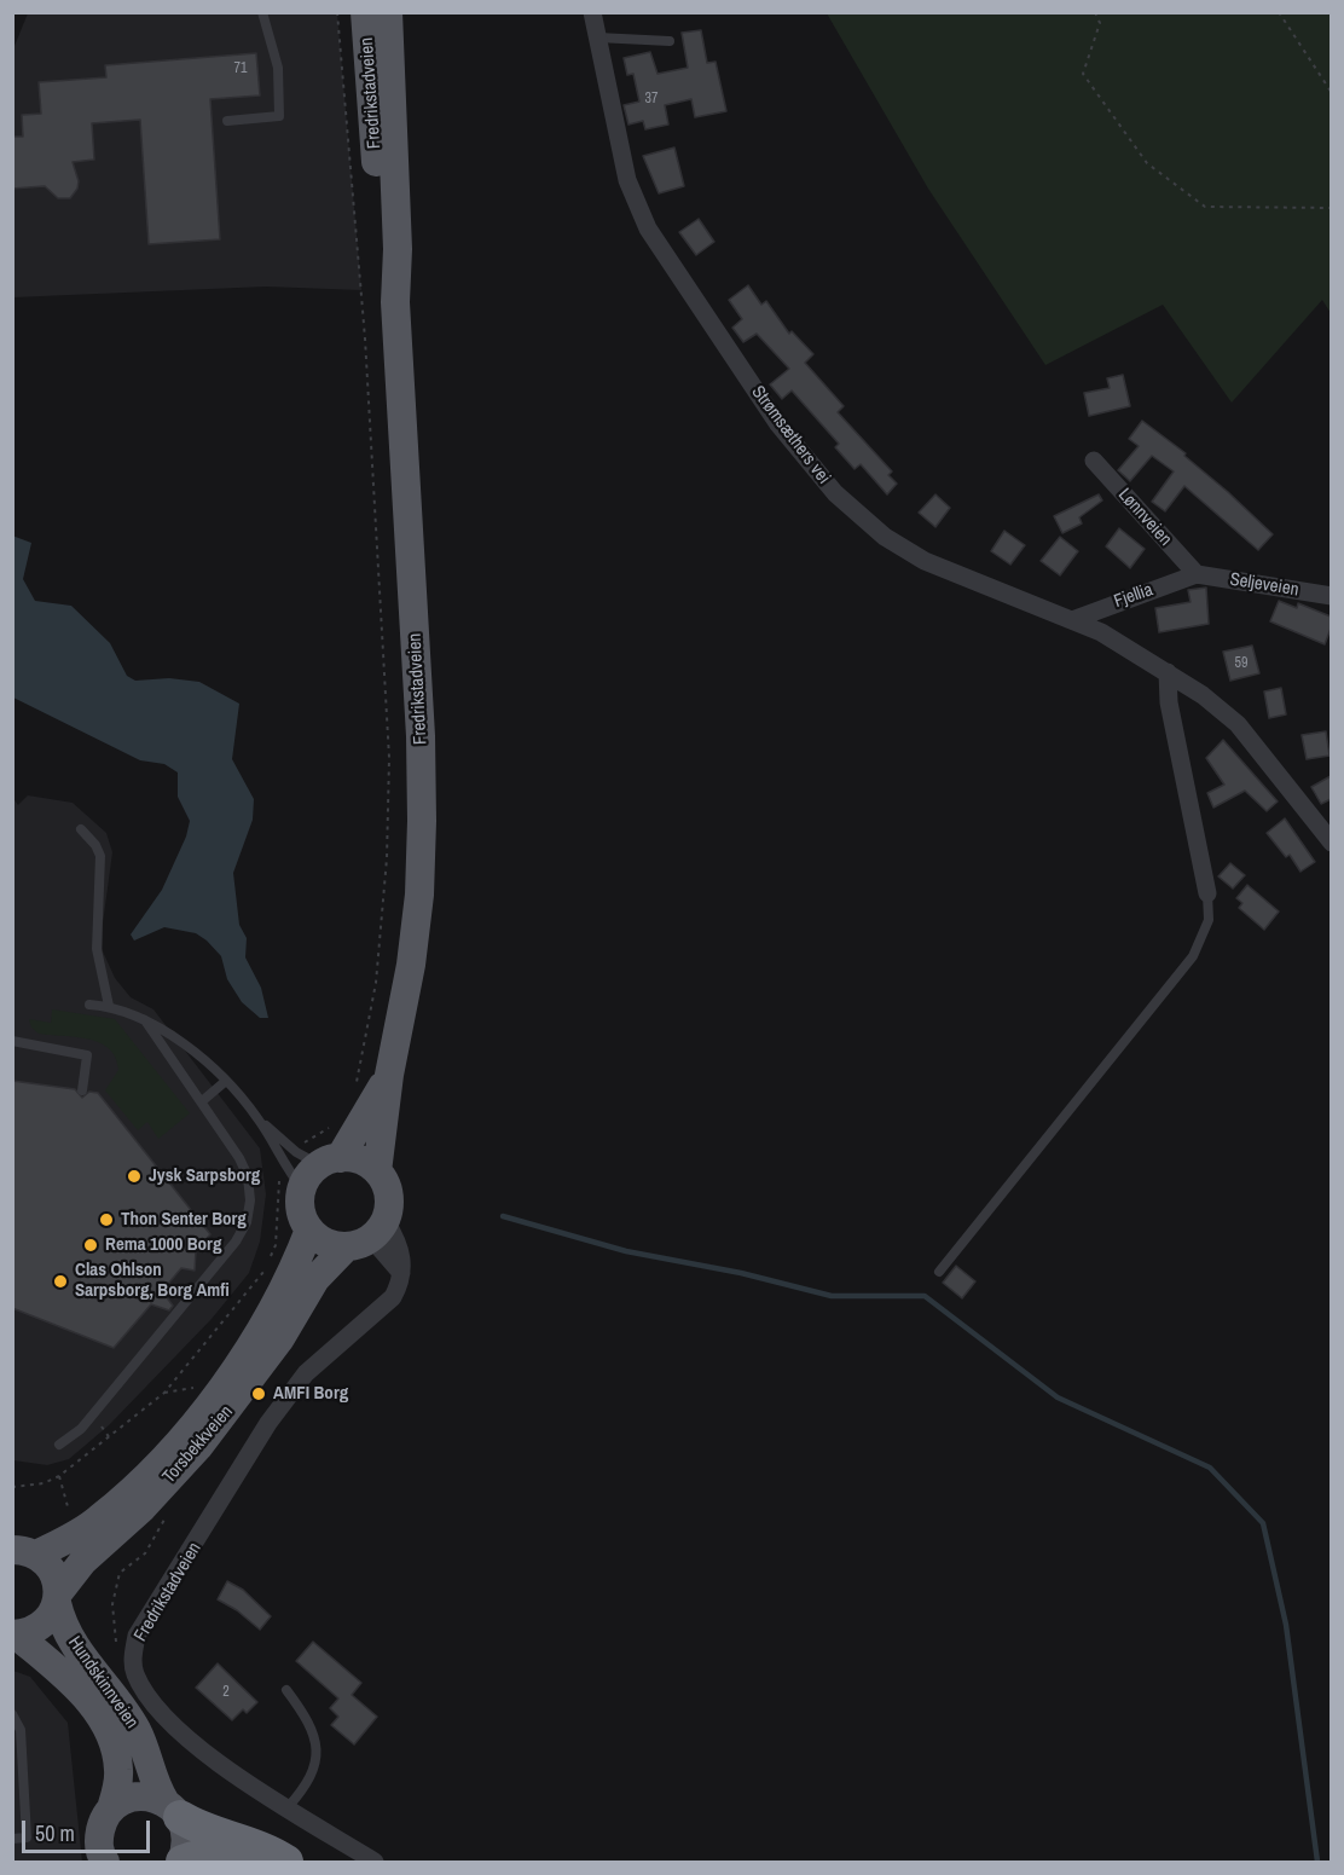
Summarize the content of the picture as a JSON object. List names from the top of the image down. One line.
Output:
{"streets":{"main road":["Fredrikstadveien","Torsbekkveien","Hundskinnveien"],"street":["Strømsæthers vei","Lønnveien","Seljeveien","Fjellia"]},"crossings":[["Fredrikstadveien","Torsbekkveien"],["Strømsæthers vei","Fjellia"],["Lønnveien","Seljeveien"],["Lønnveien","Fjellia"],["Seljeveien","Fjellia"],["Torsbekkveien","Hundskinnveien"]],"places":["Jysk Sarpsborg","Thon Senter Borg","Rema 1000 Borg","Clas Ohlson Sarpsborg, Borg Amfi","AMFI Borg"],"house_numbers":["71","37","59","2"],"scale_bar":"50 m"}
